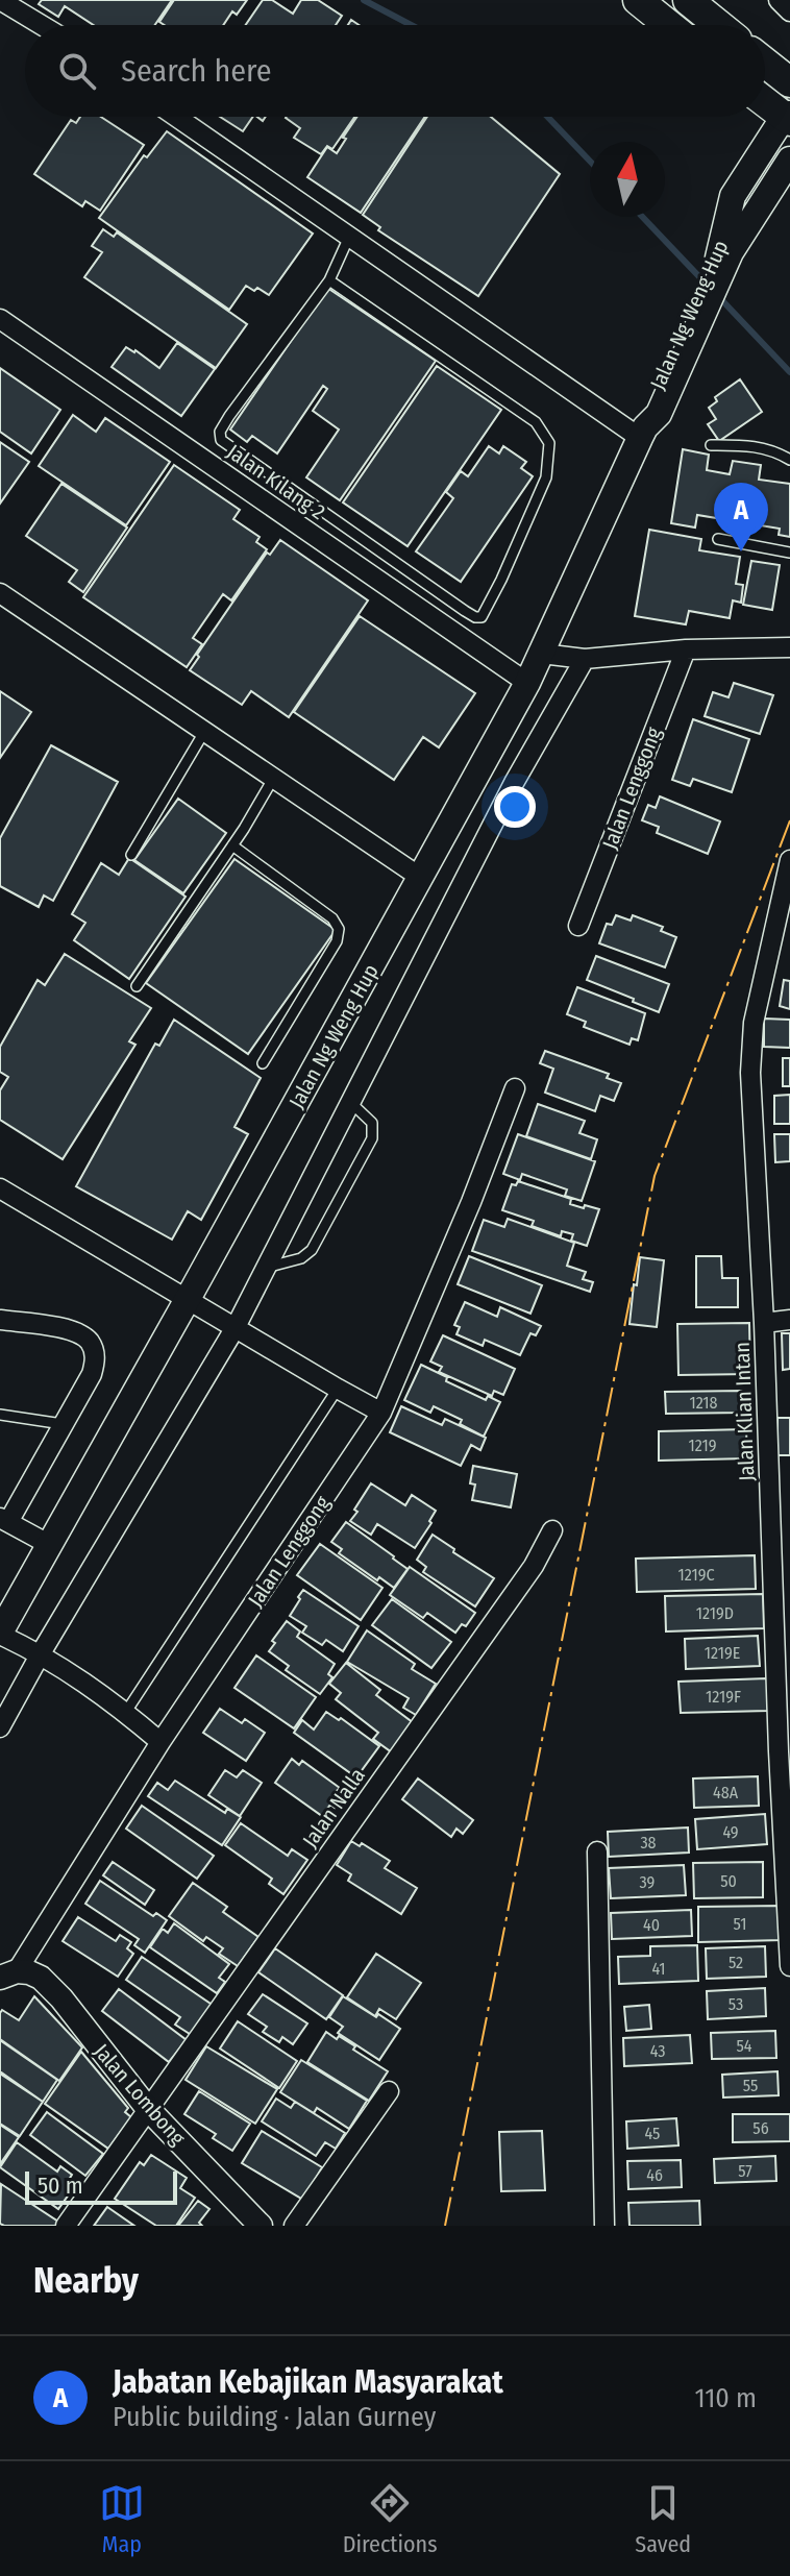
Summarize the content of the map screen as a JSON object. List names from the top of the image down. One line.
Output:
{"streets":{"main road":["Jalan Ng Weng Hup"],"street":["Jalan Kilang 2","Jalan Lenggong","Jalan Klian Intan","Jalan Nalla","Jalan Lombong"]},"crossings":[["Jalan Ng Weng Hup","Jalan Kilang 2"],["Jalan Lenggong","Jalan Lombong"],["Jalan Nalla","Jalan Lombong"]],"house_numbers":["1218","1219","1219C","1219D","1219E","1219F","48A","49","38","50","39","51","40","52","41","53","54","43","55","56","45","57","46"],"scale_bar":"50 m","north":"top","page":{"search":"Search here","pins":"A","scale":"50 m","heading":"Nearby","list":[{"mark":"A","name":"Jabatan Kebajikan Masyarakat","note":"Public building · Jalan Gurney","value":"110 m"}],"nav":["Map","Directions","Saved"]}}
